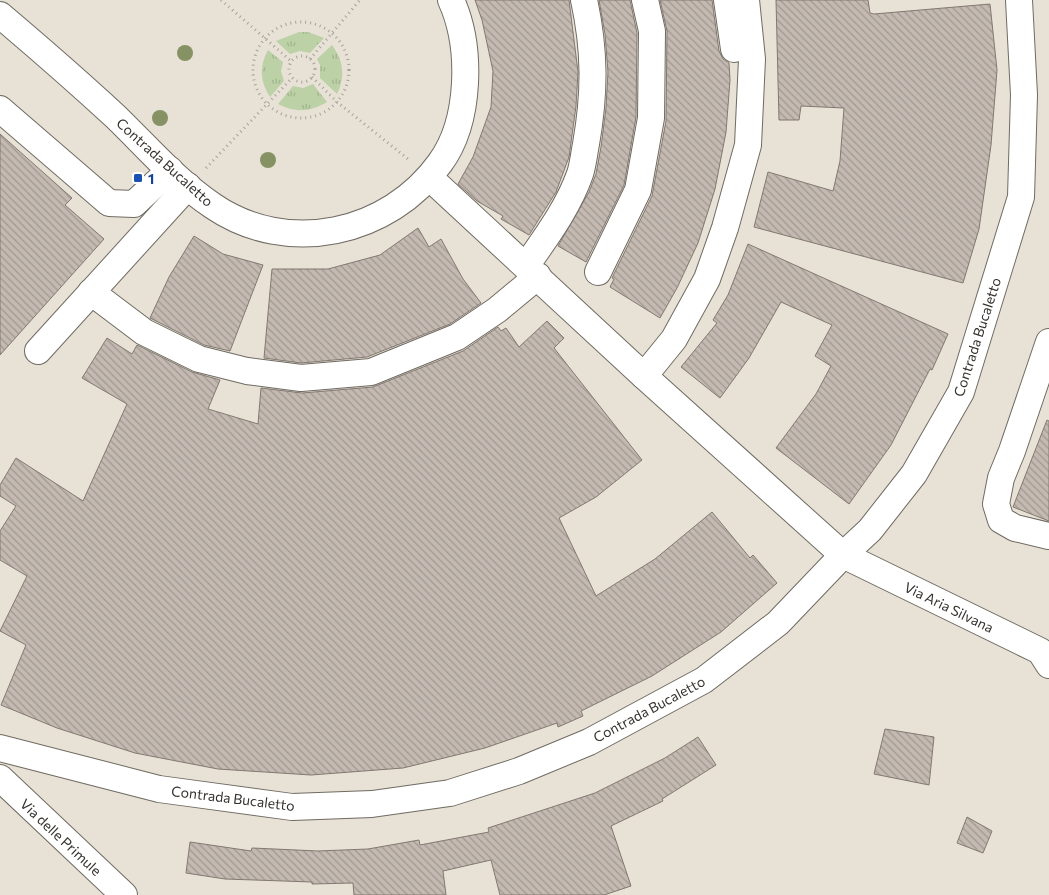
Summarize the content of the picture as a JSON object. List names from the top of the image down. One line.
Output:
{"streets":{"street":["Contrada Bucaletto","Via Aria Silvana","Via delle Primule"]},"crossings":[["Contrada Bucaletto","Via Aria Silvana"]],"places":{"transit":["1"]}}
